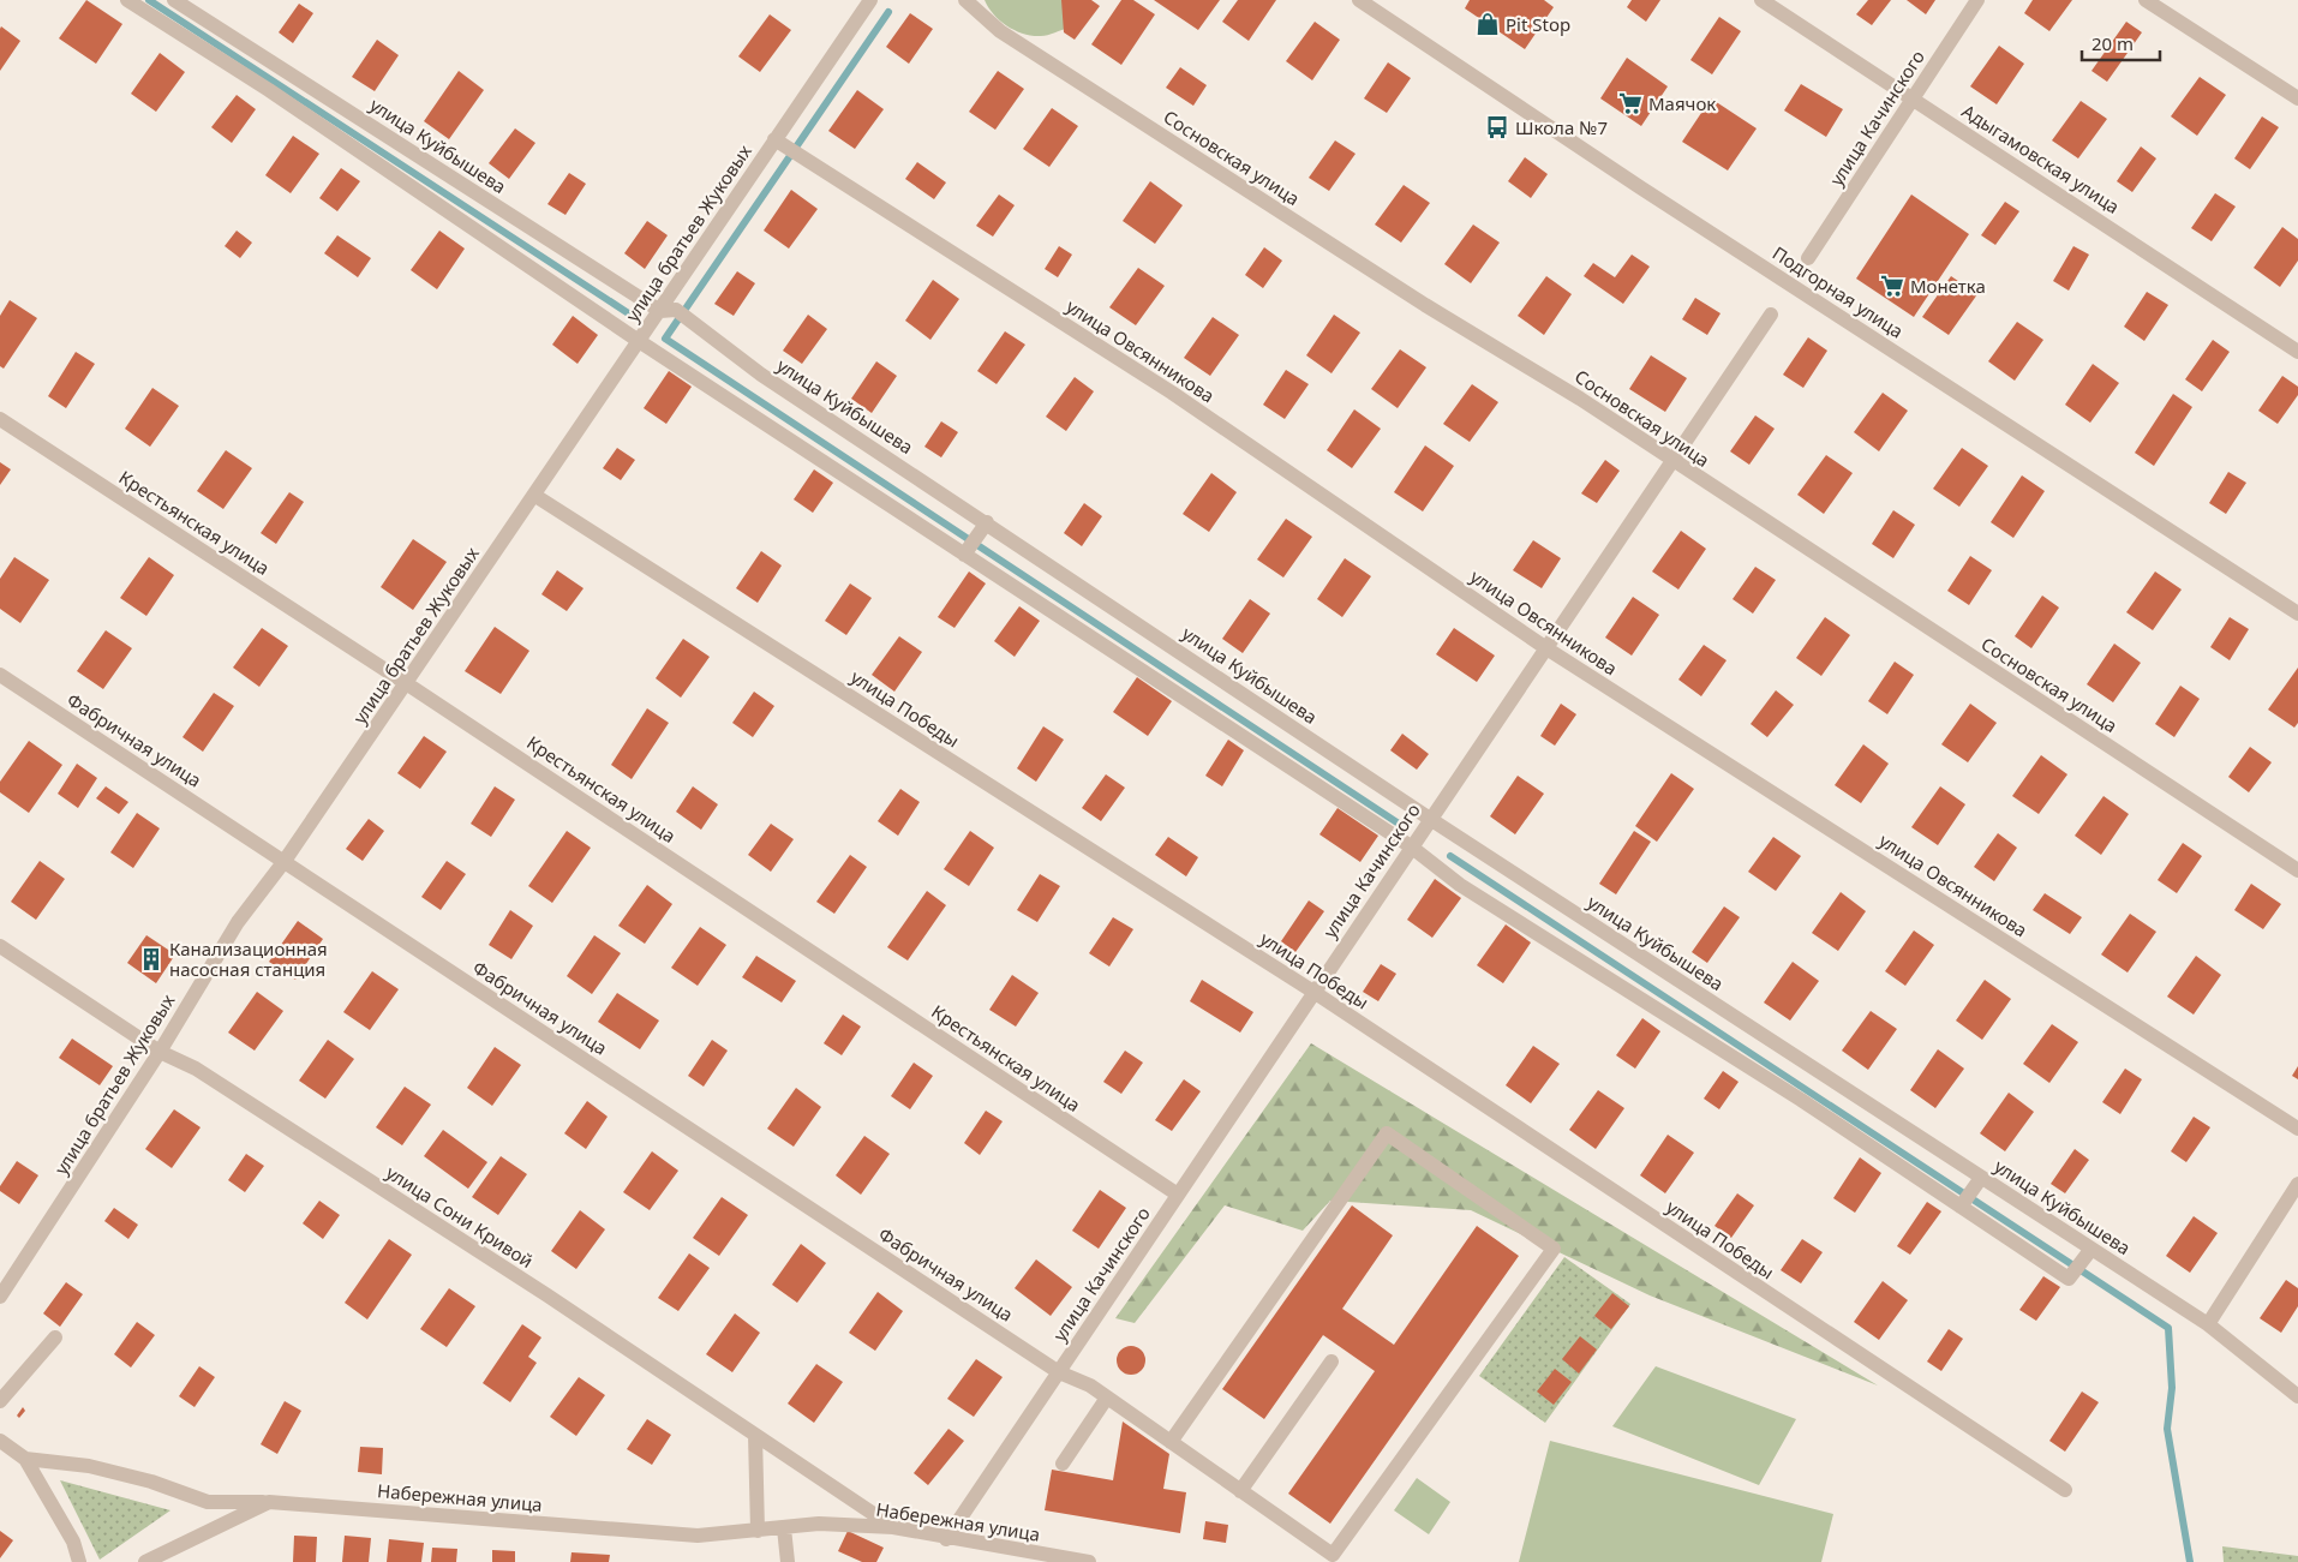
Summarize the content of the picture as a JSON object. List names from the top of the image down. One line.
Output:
{"streets":{"street":["улица Качинского","улица Куйбышева","Сосновская улица","Адыгамовская улица","улица братьев Жуковых","Подгорная улица","улица Овсянникова","Крестьянская улица","улица Победы","Фабричная улица","улица Сони Кривой","Набережная улица"]},"crossings":[["улица Качинского","улица Куйбышева"],["улица Качинского","Сосновская улица"],["улица Качинского","Адыгамовская улица"],["улица Качинского","улица Овсянникова"],["улица Качинского","Крестьянская улица"],["улица Качинского","улица Победы"],["улица Качинского","Фабричная улица"],["улица Качинского","Набережная улица"],["улица Куйбышева","улица братьев Жуковых"],["улица братьев Жуковых","улица Овсянникова"],["улица братьев Жуковых","Крестьянская улица"],["улица братьев Жуковых","улица Победы"],["улица братьев Жуковых","Фабричная улица"],["улица братьев Жуковых","улица Сони Кривой"],["улица Сони Кривой","Набережная улица"]],"places":{"shop":["Pit Stop"],"supermarket":["Маячок","Монетка"],"bus stop":["Школа №7"],"building":["Канализационная насосная станция"]},"scale_bar":"20 m"}
